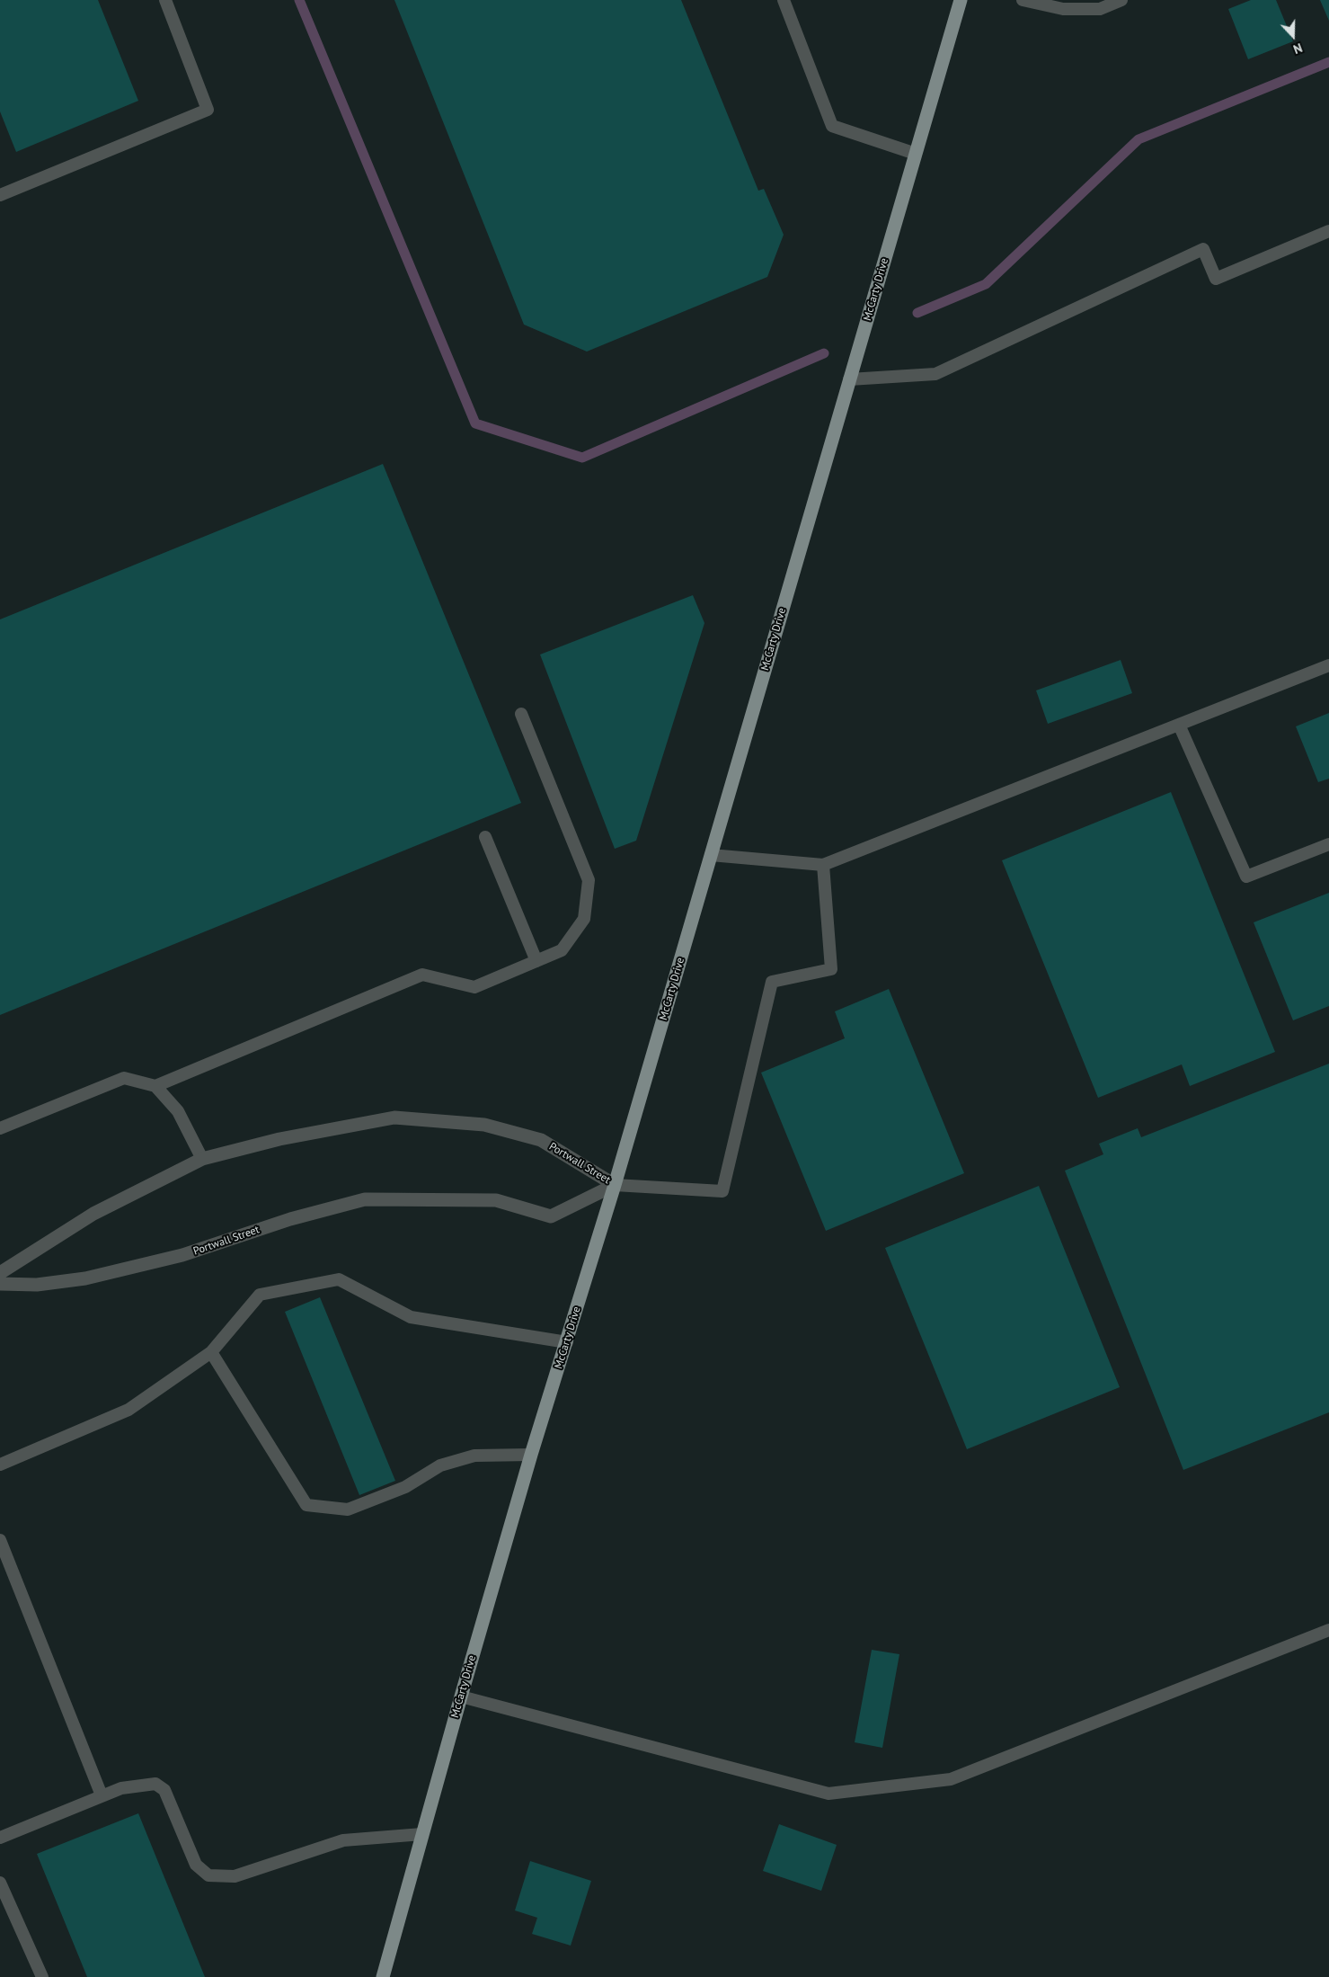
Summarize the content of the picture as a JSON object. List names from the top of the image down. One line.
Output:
{"streets":{"main road":["McCarty Drive"],"street":["Portwall Street"]},"crossings":[["McCarty Drive","Portwall Street"]],"north":"bottom"}
